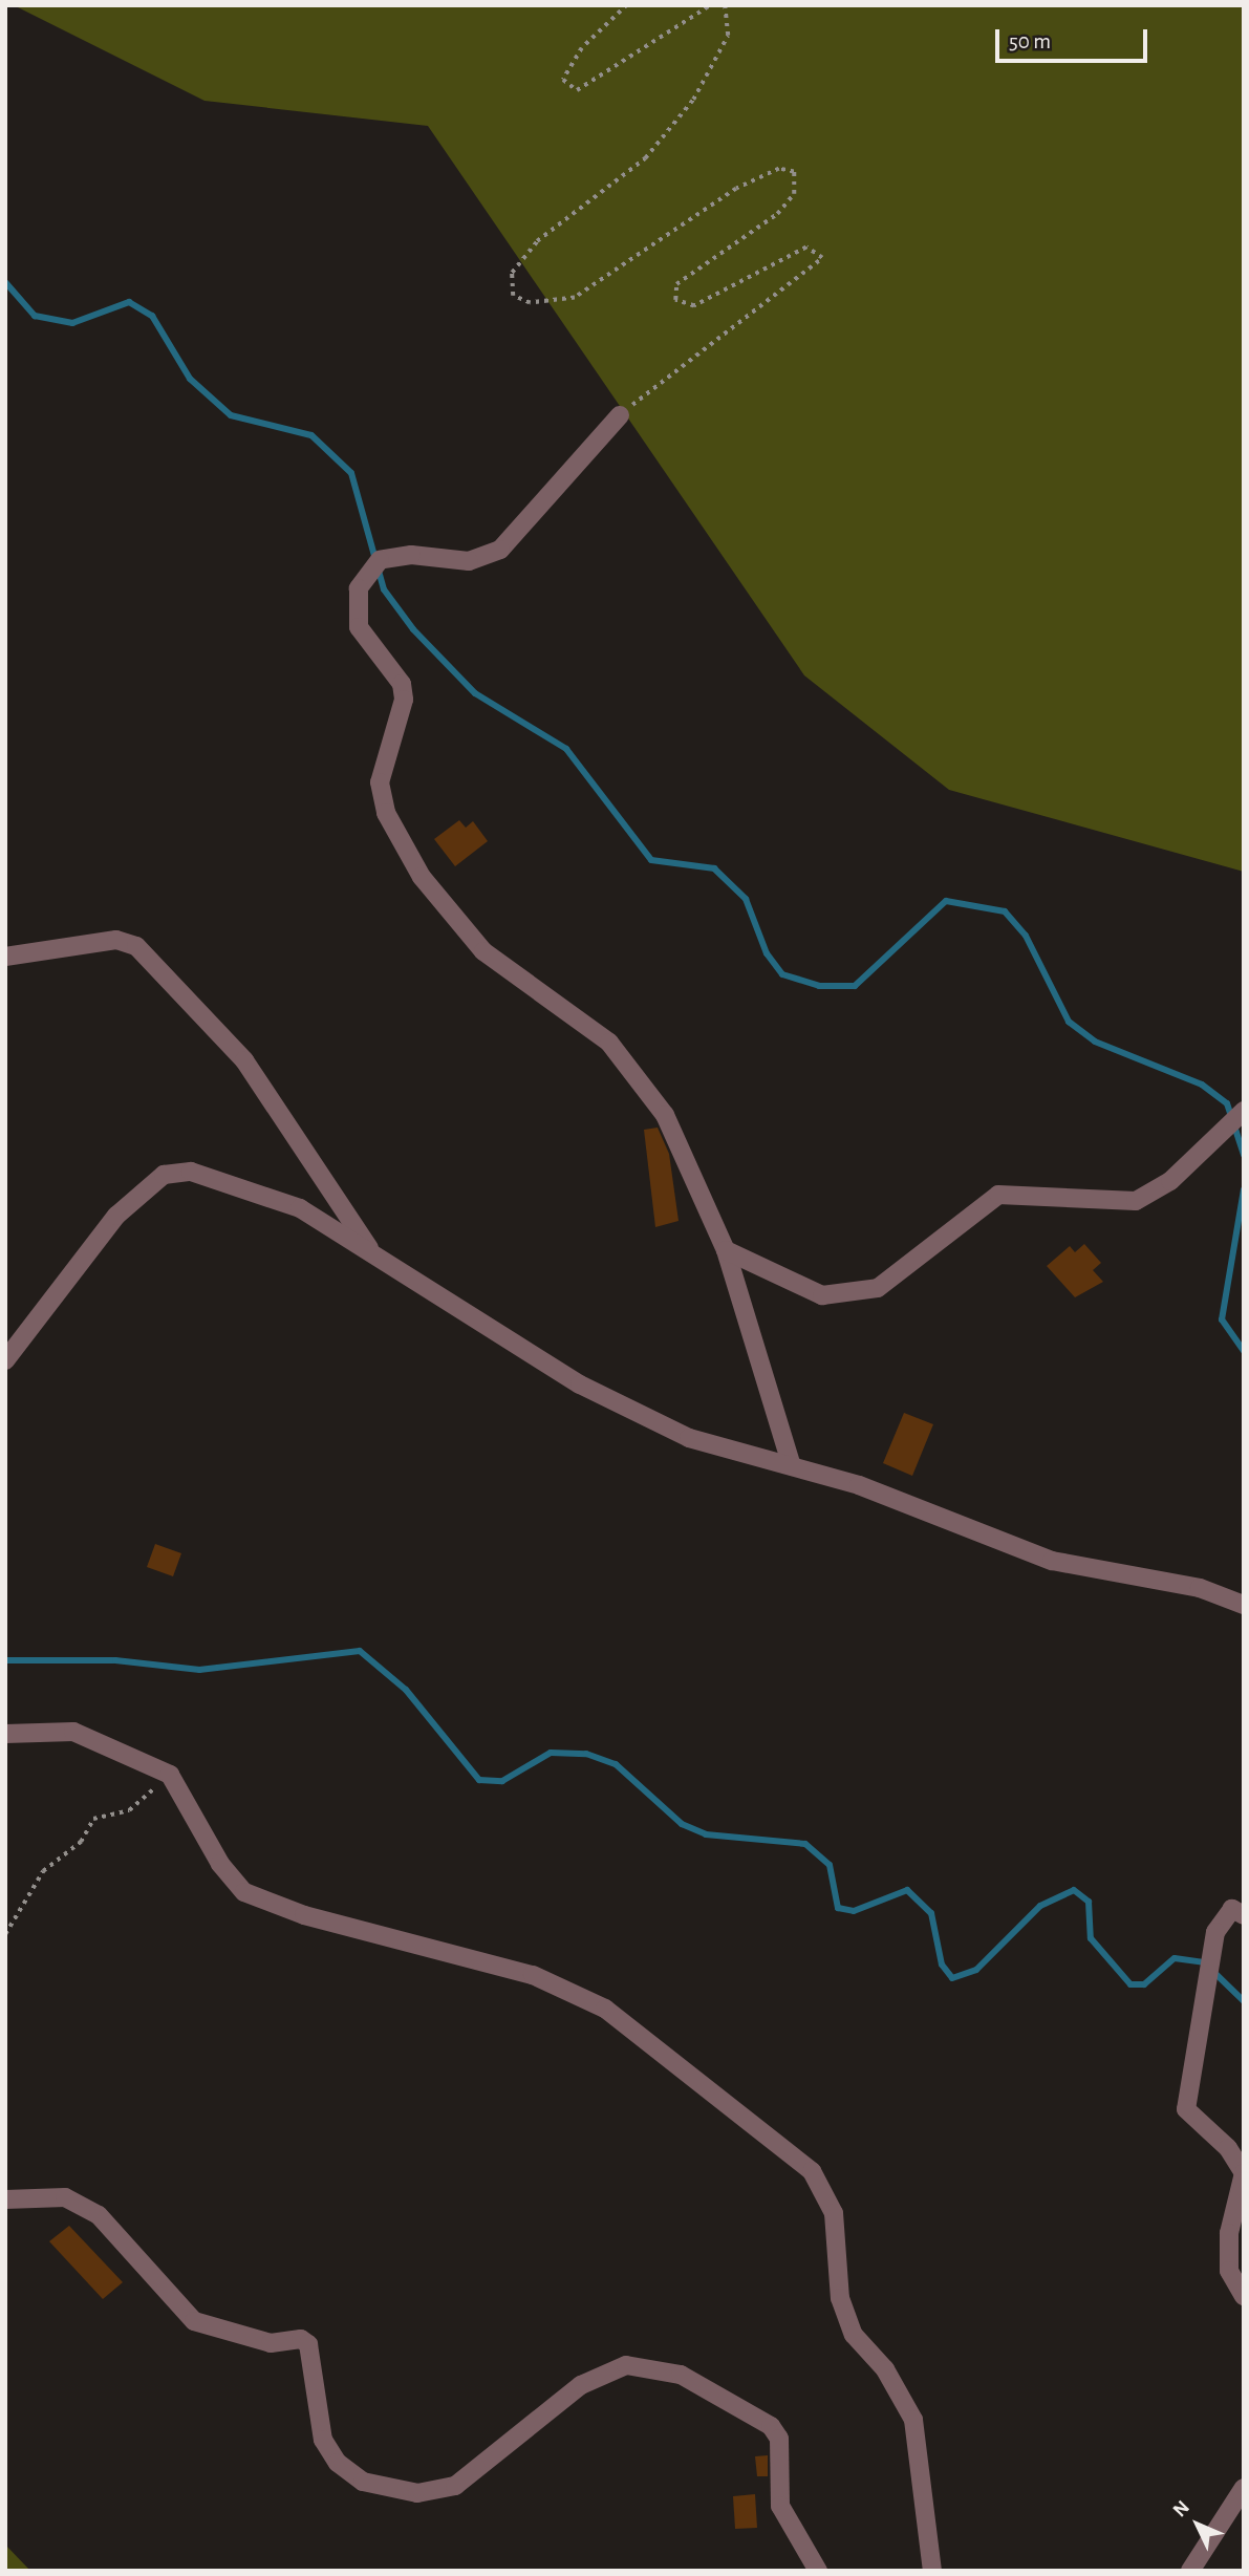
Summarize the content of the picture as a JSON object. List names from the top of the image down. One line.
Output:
{"scale_bar":"50 m","north":"top left"}
